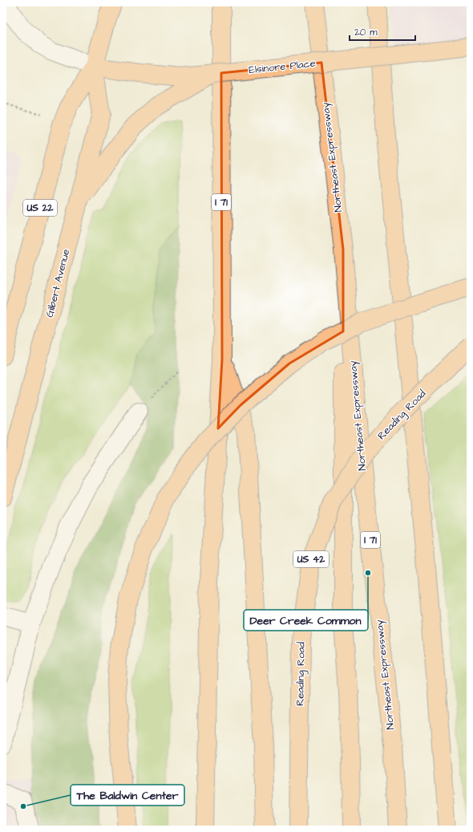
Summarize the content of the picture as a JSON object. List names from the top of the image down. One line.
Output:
{"streets":{"main road":["Elsinore Place","Northeast Expressway","I 71","US 22","Gilbert Avenue","Reading Road","US 42"]},"places":["Deer Creek Common","The Baldwin Center"],"scale_bar":"20 m"}
